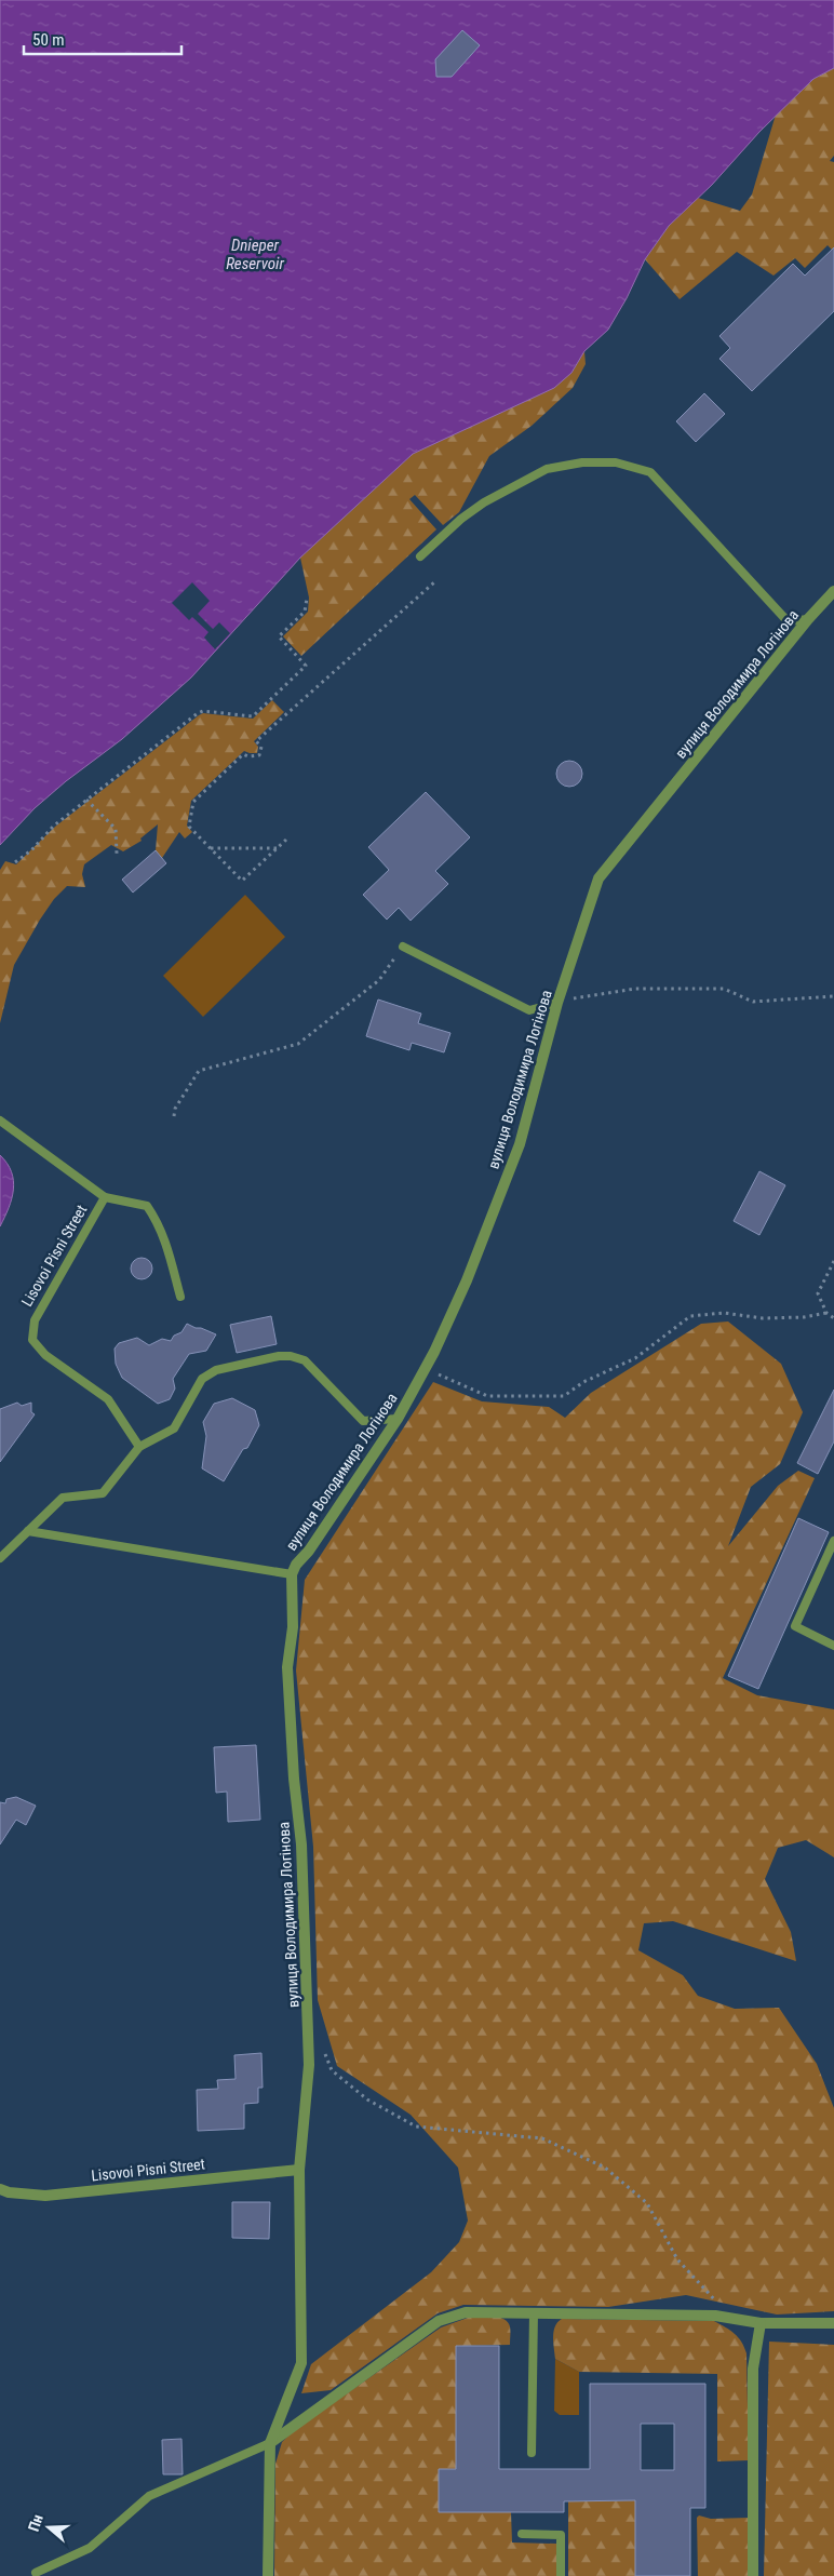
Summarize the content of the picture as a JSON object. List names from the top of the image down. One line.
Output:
{"streets":{"street":["вулиця Володимира Логінова","Lisovoi Pisni Street"]},"crossings":[["вулиця Володимира Логінова","Lisovoi Pisni Street"]],"water":["Dnieper Reservoir"],"scale_bar":"50 m","north":"left"}
